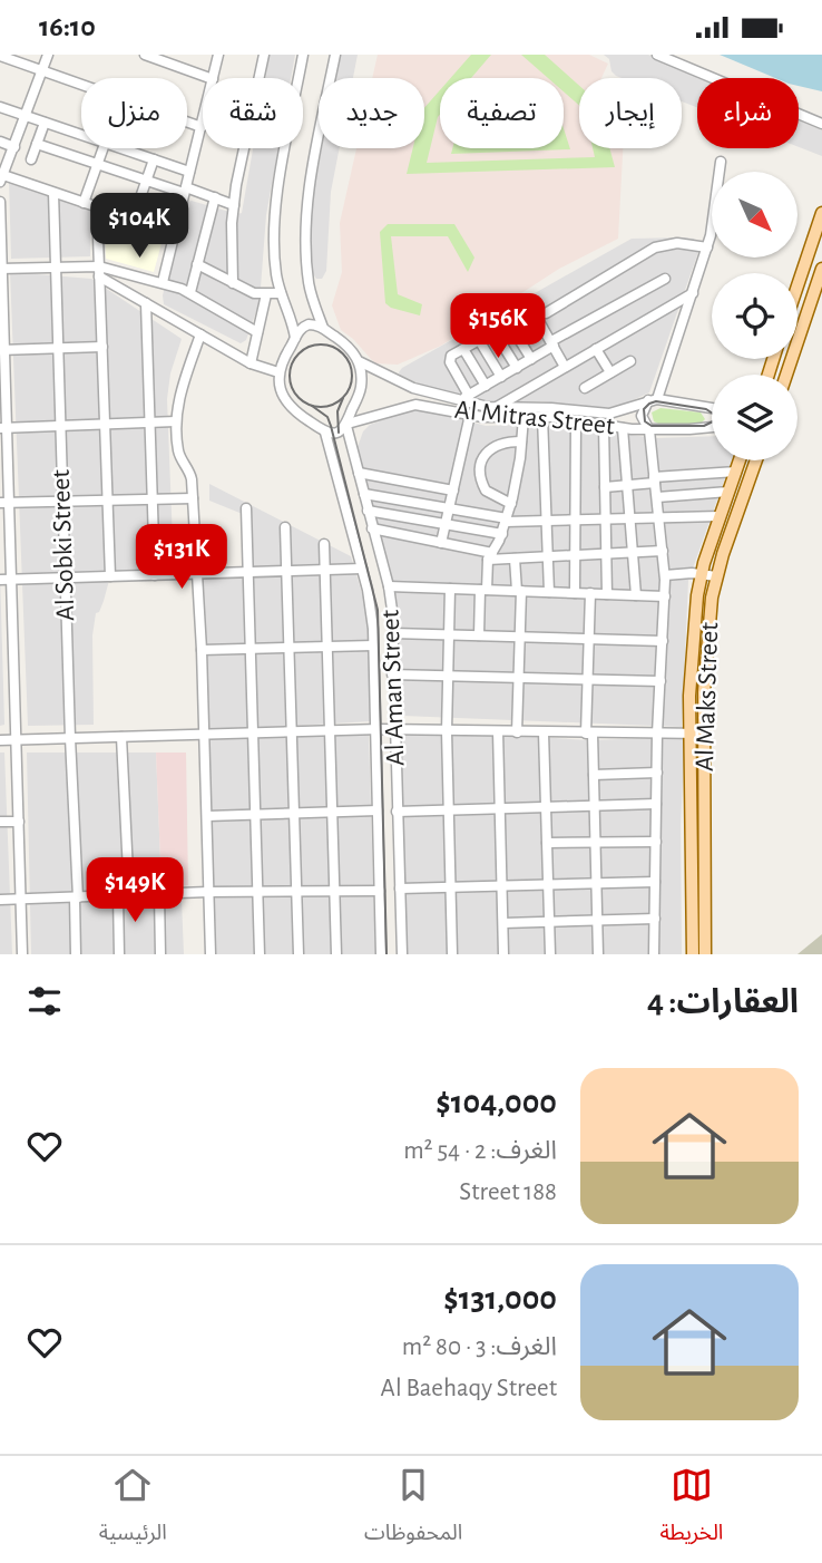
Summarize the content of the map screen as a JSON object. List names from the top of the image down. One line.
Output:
{"streets":{"main road":["Al Maks Street"],"street":["Al Mitras Street","Al Sobki Street","Al Aman Street"]},"crossings":[["Al Mitras Street","Al Aman Street"]],"north":"bottom right","page":{"status":"16:10","chip":["شراء","إيجار","تصفية","جديد","شقة","منزل"],"price":["$104K","$156K","$131K","$149K"],"heading":"العقارات: 4","list":[{"name":"$104,000","note":"الغرف: 2 · 54 m² · Street 188"},{"name":"$131,000","note":"الغرف: 3 · 80 m² · Al Baehaqy Street"}],"tabs":["الخريطة","المحفوظات","الرئيسية"]}}
